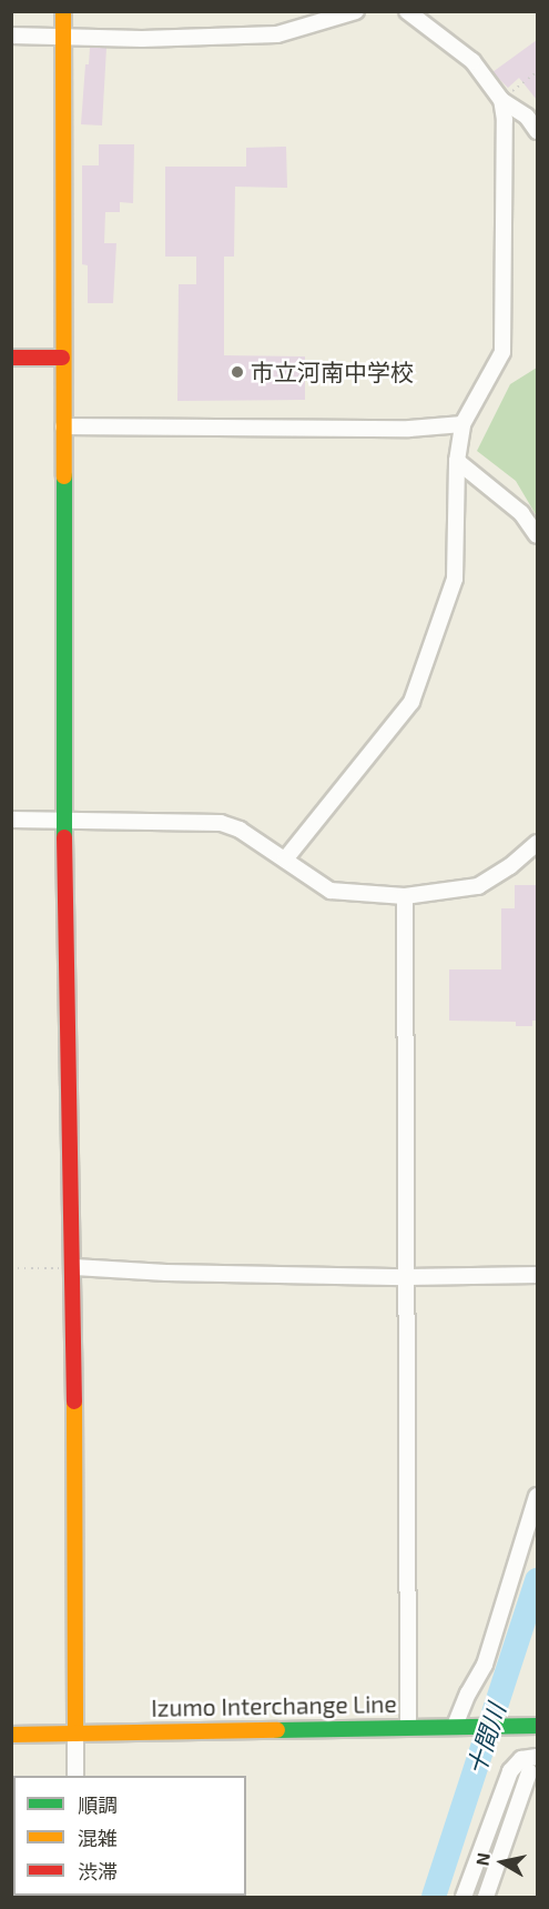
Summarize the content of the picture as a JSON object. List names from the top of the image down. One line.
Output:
{"streets":{"street":["Izumo Interchange Line"]},"water":["十間川"],"places":["市立河南中学校"],"legend":["順調","混雑","渋滞"],"north":"left"}
